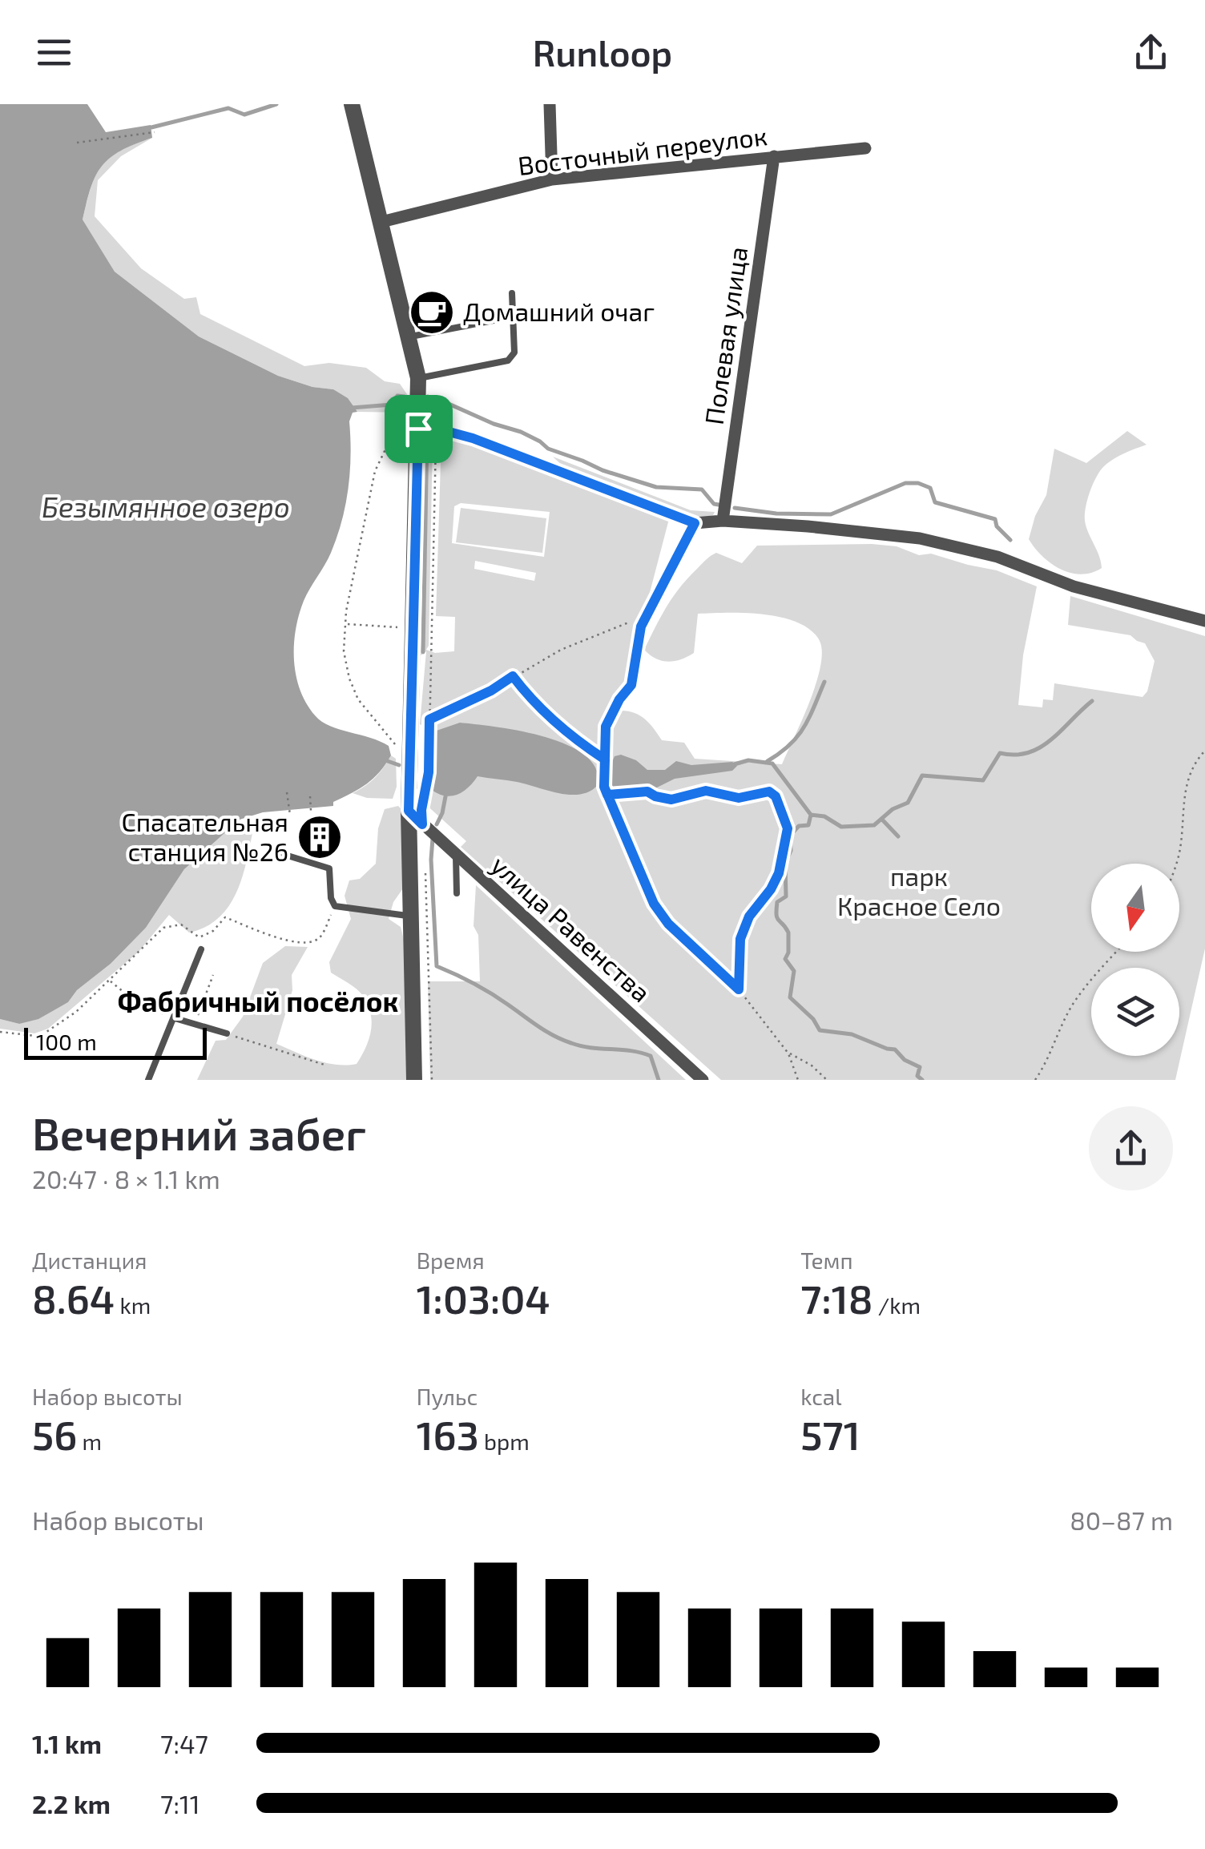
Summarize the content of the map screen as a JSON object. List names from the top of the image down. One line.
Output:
{"streets":{"street":["Восточный переулок","Полевая улица","улица Равенства"]},"crossings":[["Восточный переулок","Полевая улица"]],"districts":["Фабричный посёлок"],"water":["Безымянное озеро"],"parks":["парк Красное Село"],"places":{"cafe":["Домашний очаг"],"building":["Спасательная станция №26"]},"scale_bar":"100 m","north":"bottom","page":{"header":"Runloop","scale":"100 m","heading":["Вечерний забег","20:47 · 8 × 1.1 km"],"stats":[["Дистанция","8.64 km"],["Время","1:03:04"],["Темп","7:18 /km"],["Набор высоты","56 m"],["Пульс","163 bpm"],["kcal","571"]],"chart":["Набор высоты","80–87 m"],"list":[{"name":"1.1 km","note":"7:47"},{"name":"2.2 km","note":"7:11"}]}}
